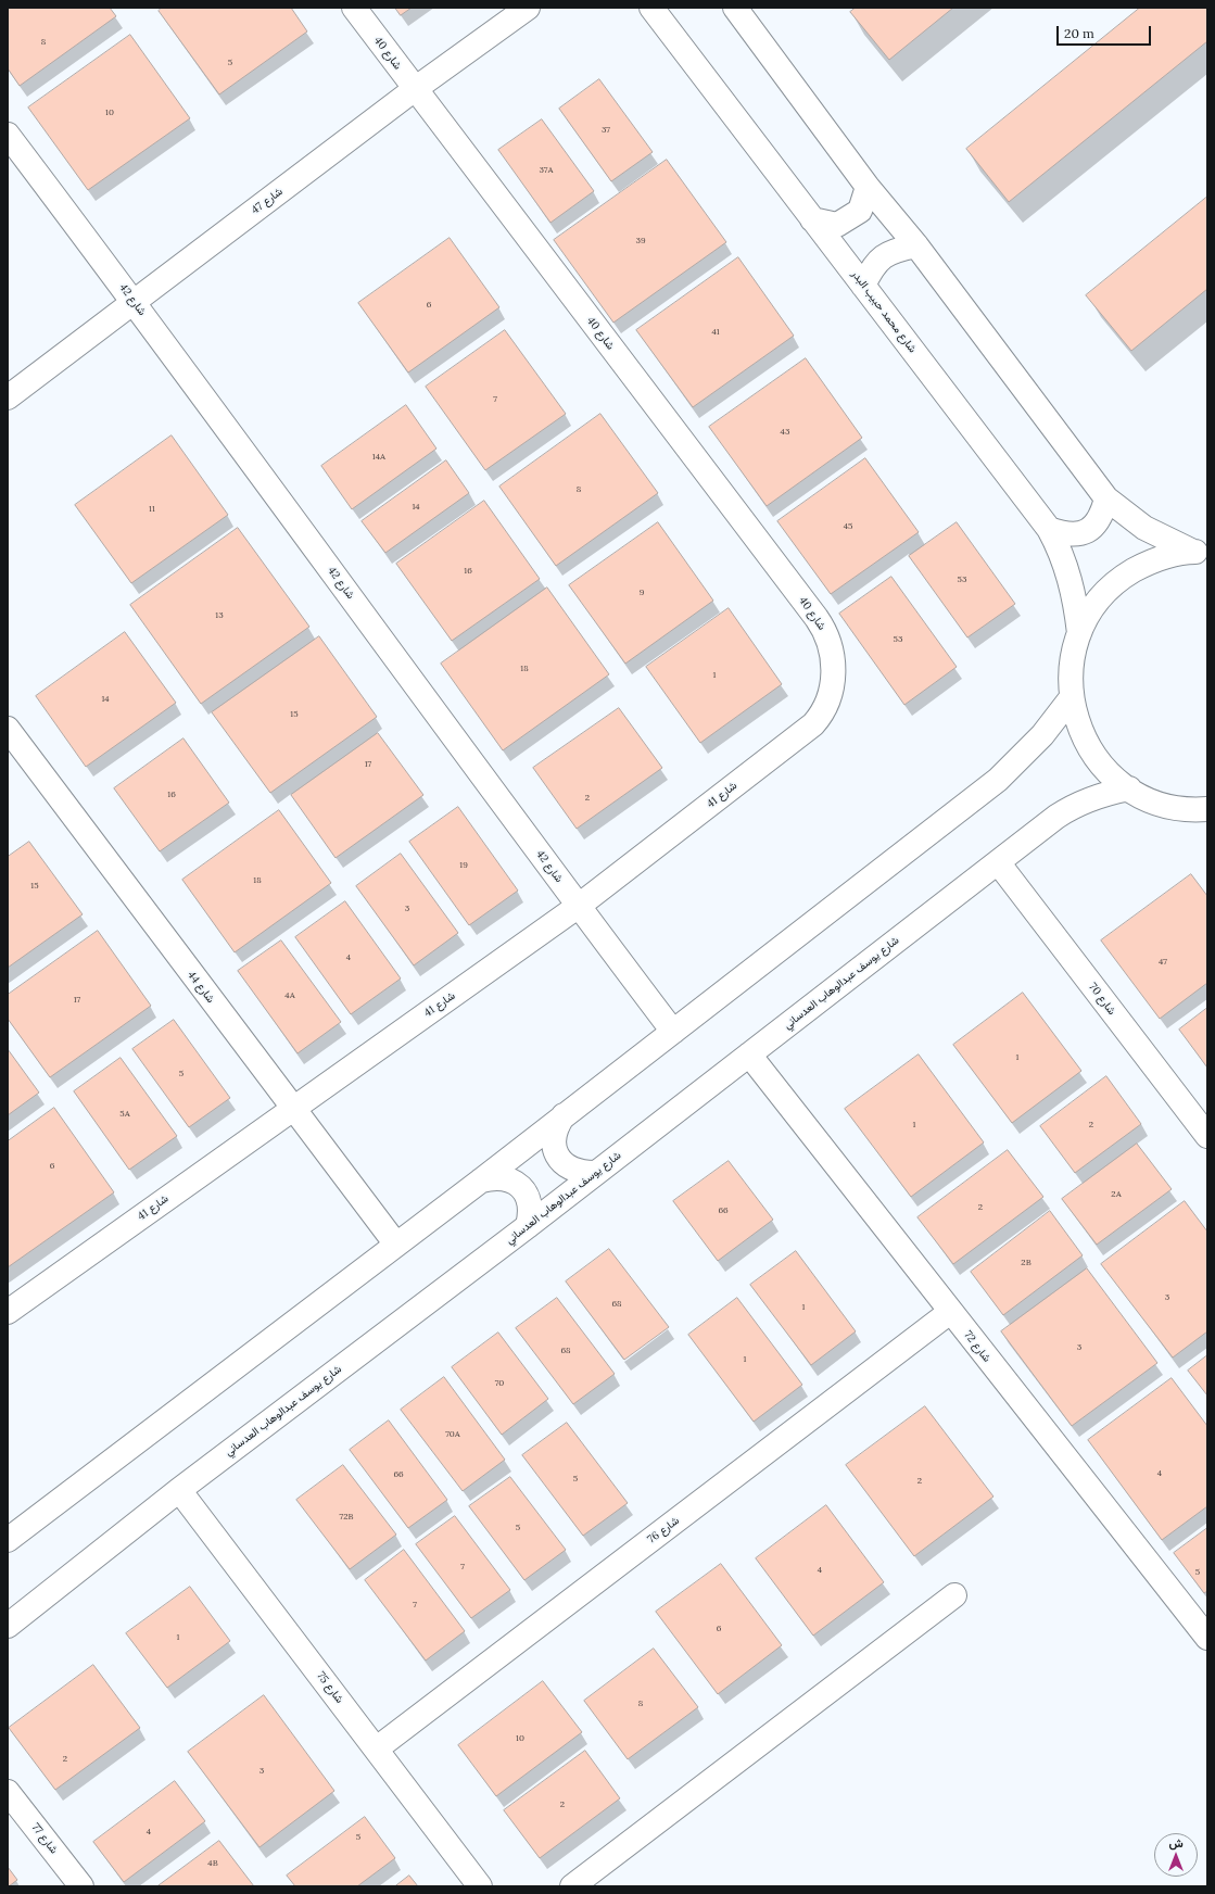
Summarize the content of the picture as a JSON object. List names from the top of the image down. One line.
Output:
{"streets":{"street":["شارع 40","شارع 47","شارع 42","شارع محمد حبيب البدر","شارع 41","شارع يوسف عبدالوهاب العدساني","شارع 44","شارع 70","شارع 72","شارع 76","شارع 75","شارع 77"]},"crossings":[["شارع 40","شارع 47"],["شارع 40","شارع 41"],["شارع 47","شارع 42"],["شارع 42","شارع 41"],["شارع 41","شارع 44"],["شارع يوسف عبدالوهاب العدساني","شارع 70"],["شارع يوسف عبدالوهاب العدساني","شارع 72"],["شارع يوسف عبدالوهاب العدساني","شارع 75"],["شارع 72","شارع 76"],["شارع 76","شارع 75"]],"house_numbers":["8","5","10","37","37A","39","6","41","7","43","14A","8","14","11","45","16","53","9","13","53","18","1","14","15","17","16","2","19","18","15","3","4","47","4A","17","1","5","5A","1","2","6","2A","2","66","2B","3","68","1","3","68","1","70","70A","4","66","5","2","72B","5","7","4","5","7","6","1","8","10","2","3","2","4","5","4B"],"scale_bar":"20 m","north":"top"}
